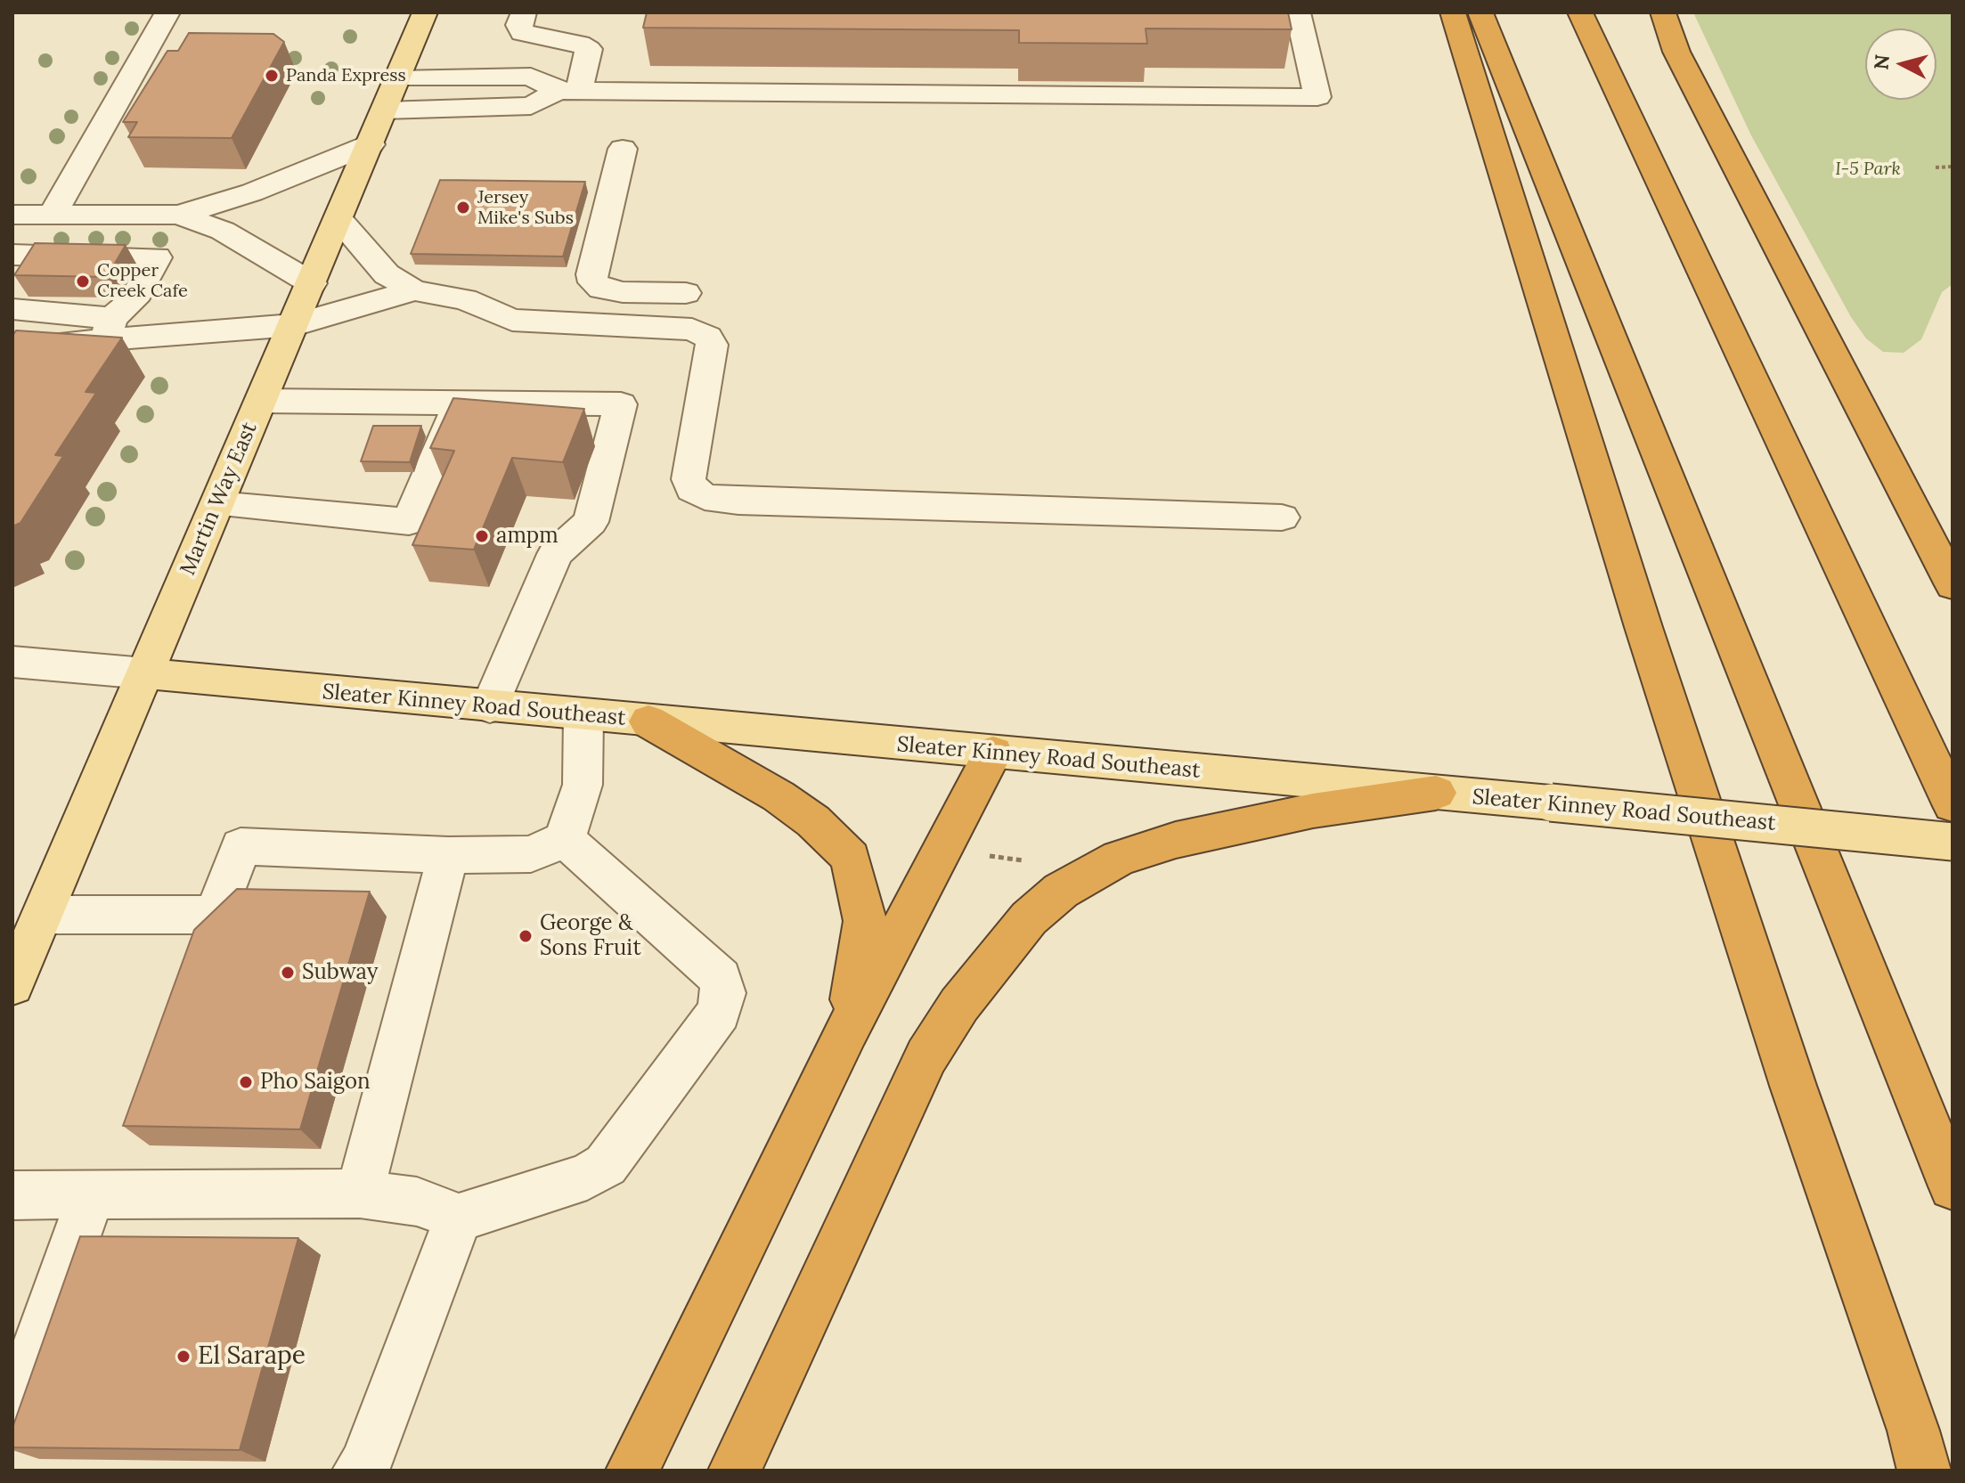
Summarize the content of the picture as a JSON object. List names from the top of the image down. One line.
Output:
{"streets":{"main road":["Martin Way East","Sleater Kinney Road Southeast"]},"crossings":[["Martin Way East","Sleater Kinney Road Southeast"]],"parks":["I-5 Park"],"places":["Panda Express","Jersey Mike's Subs","Copper Creek Cafe","ampm","George & Sons Fruit","Subway","Pho Saigon","El Sarape"],"north":"left"}
